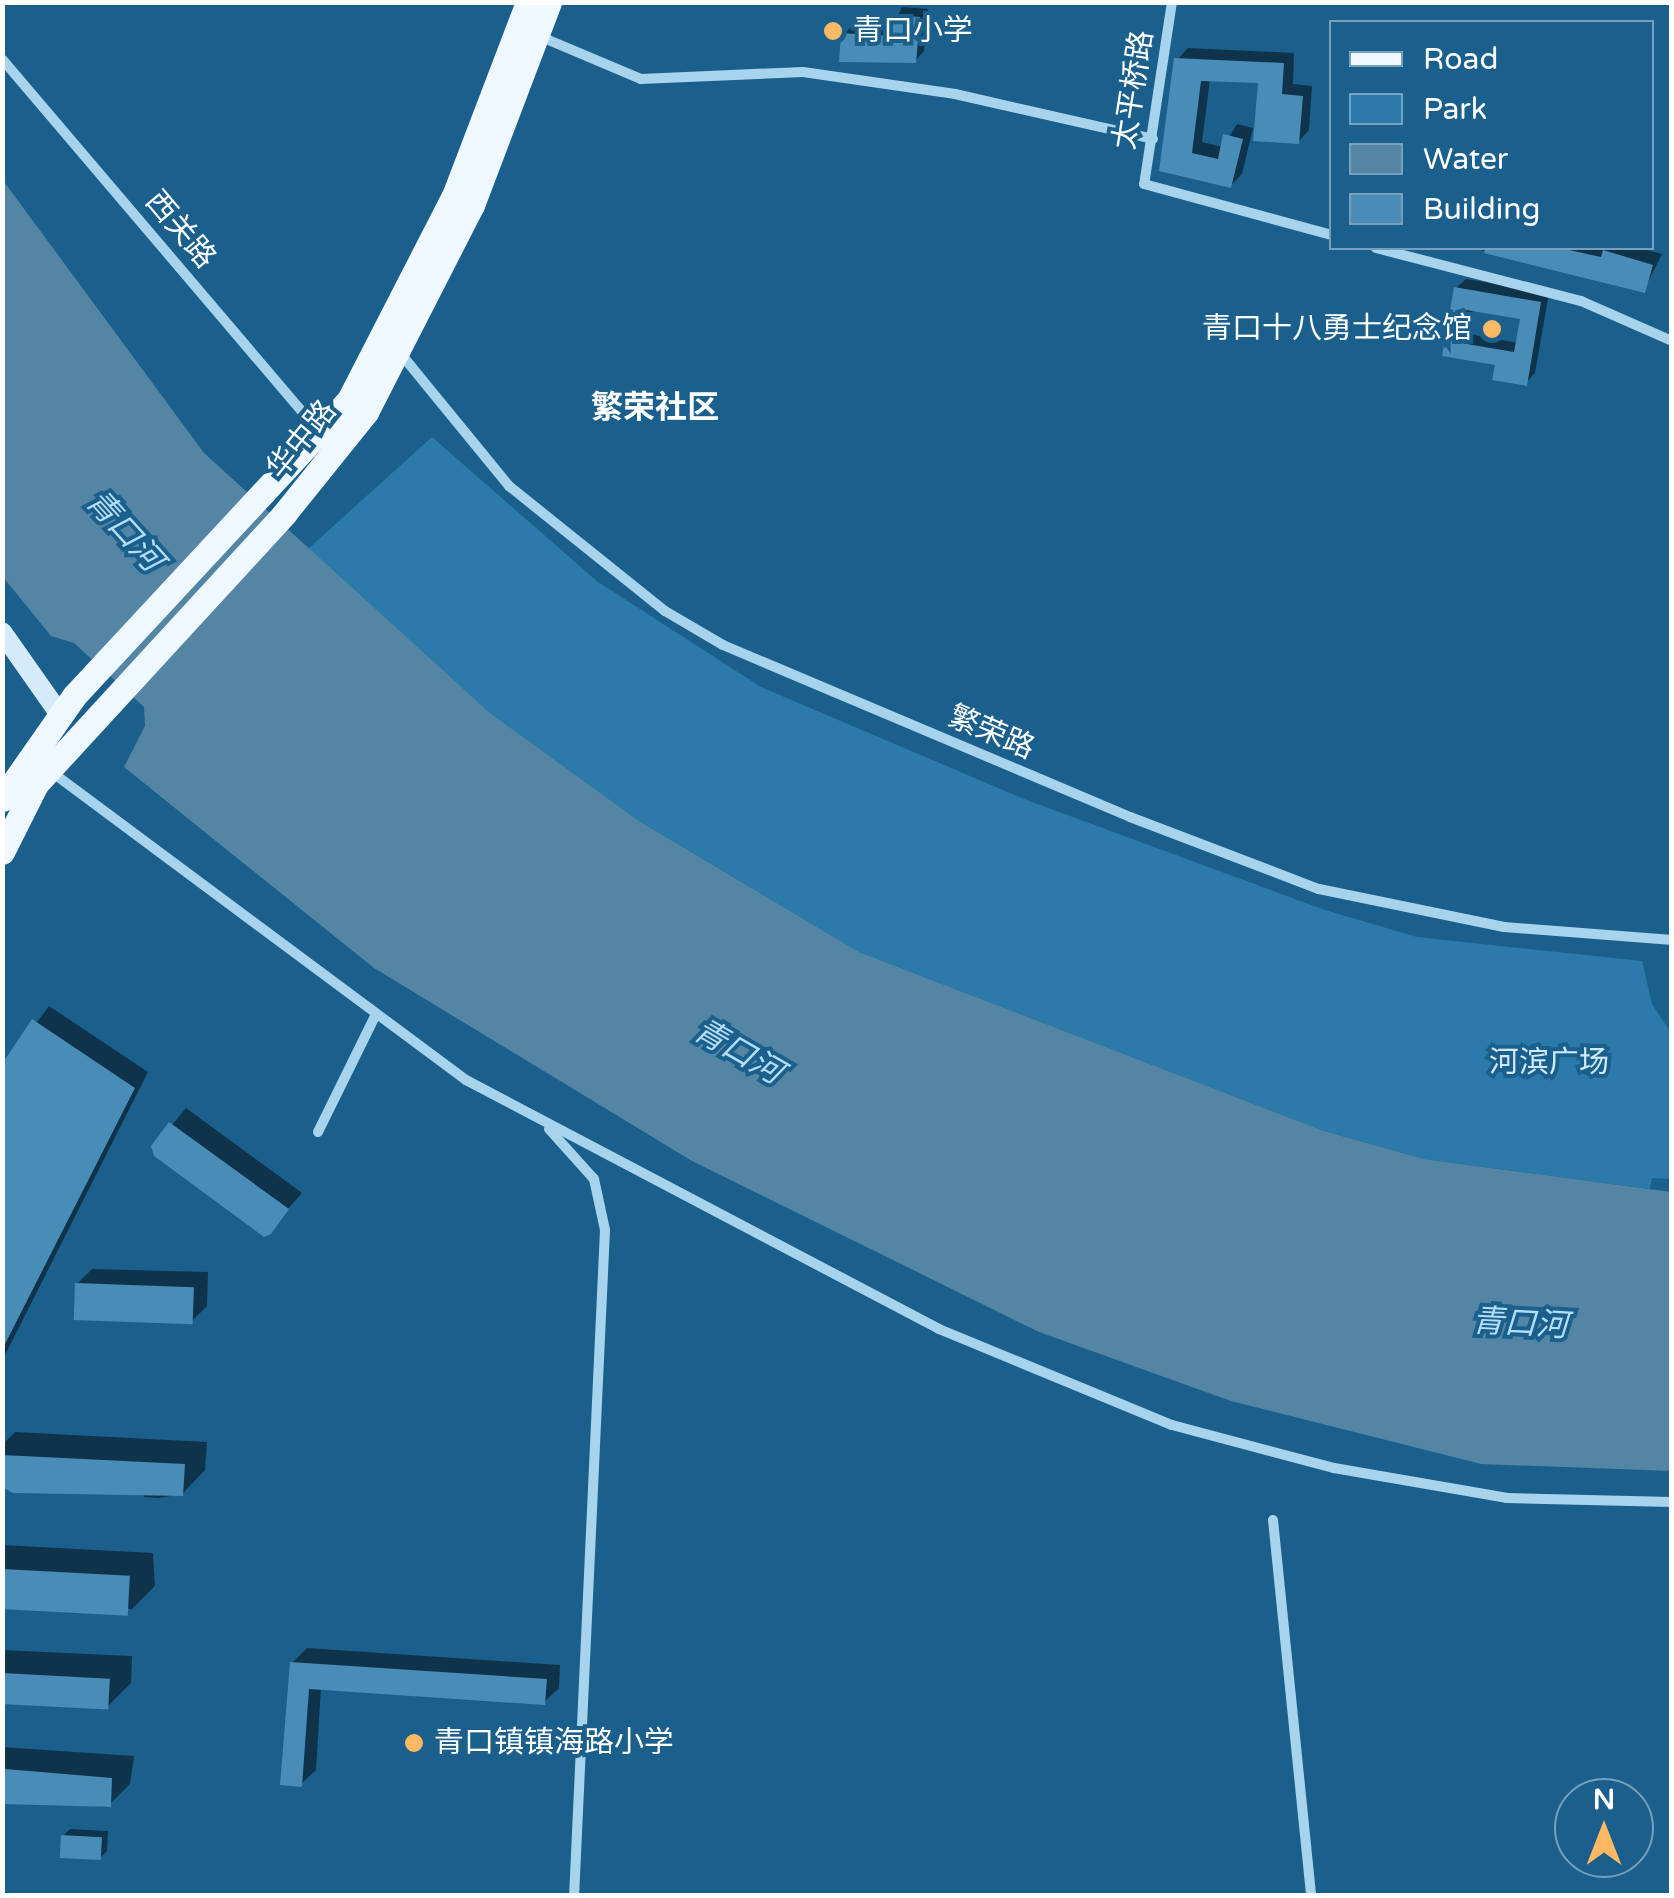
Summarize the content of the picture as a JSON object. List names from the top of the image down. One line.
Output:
{"streets":{"main road":["华中路"],"street":["太平桥路","西关路","繁荣路"]},"crossings":[["西关路","华中路"],["华中路","繁荣路"]],"districts":["繁荣社区"],"water":["青口河"],"parks":["河滨广场"],"places":["青口小学","青口十八勇士纪念馆","青口镇镇海路小学"],"legend":["Road","Park","Water","Building"],"north":"top"}
